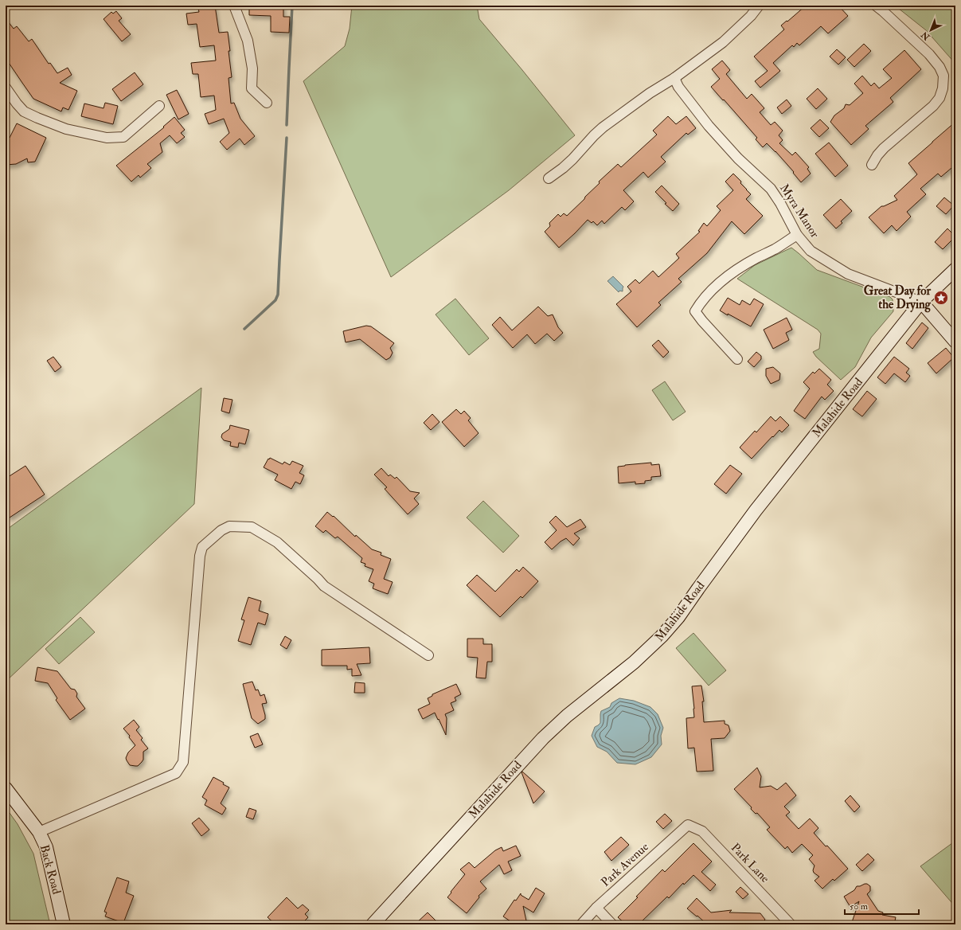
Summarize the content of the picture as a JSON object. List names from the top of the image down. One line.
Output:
{"streets":{"main road":["Malahide Road","Back Road"],"street":["Myra Manor","Park Lane","Park Avenue"]},"crossings":[["Myra Manor","Malahide Road"],["Park Lane","Park Avenue"]],"places":{"place":["Great Day for the Drying"]},"scale_bar":"50 m","north":"bottom left"}
